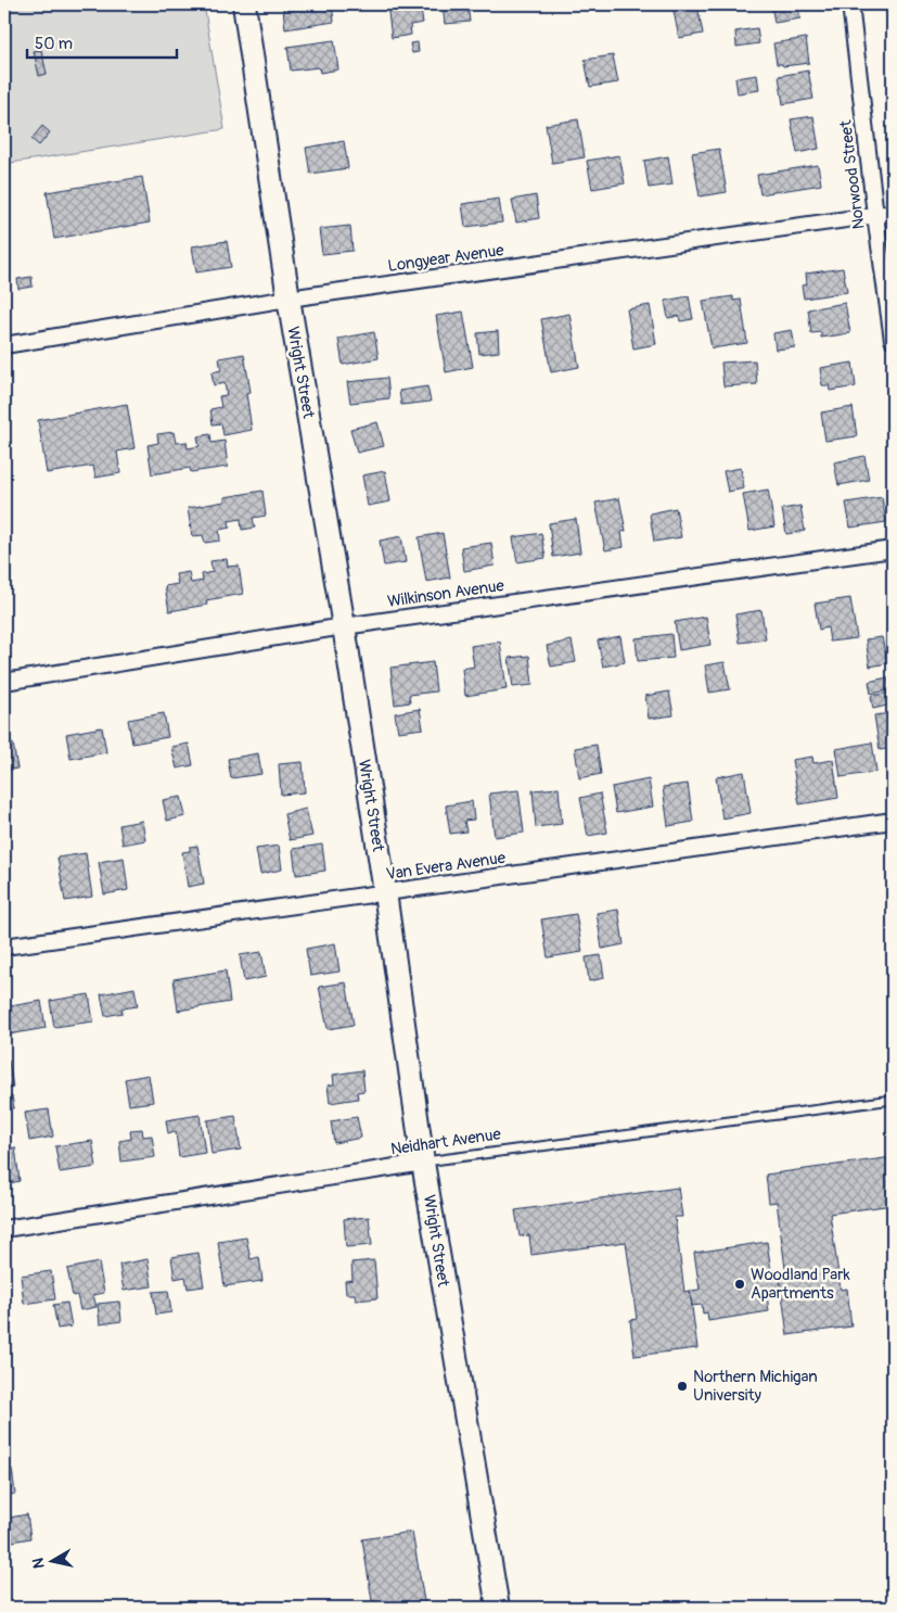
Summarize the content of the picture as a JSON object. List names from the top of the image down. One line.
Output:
{"streets":{"main road":["Wright Street"],"street":["Norwood Street","Longyear Avenue","Wilkinson Avenue","Van Evera Avenue","Neidhart Avenue"]},"crossings":[["Norwood Street","Longyear Avenue"],["Longyear Avenue","Wright Street"],["Wright Street","Wilkinson Avenue"],["Wright Street","Van Evera Avenue"],["Wright Street","Neidhart Avenue"]],"places":["Woodland Park Apartments","Northern Michigan University"],"scale_bar":"50 m","north":"left"}
